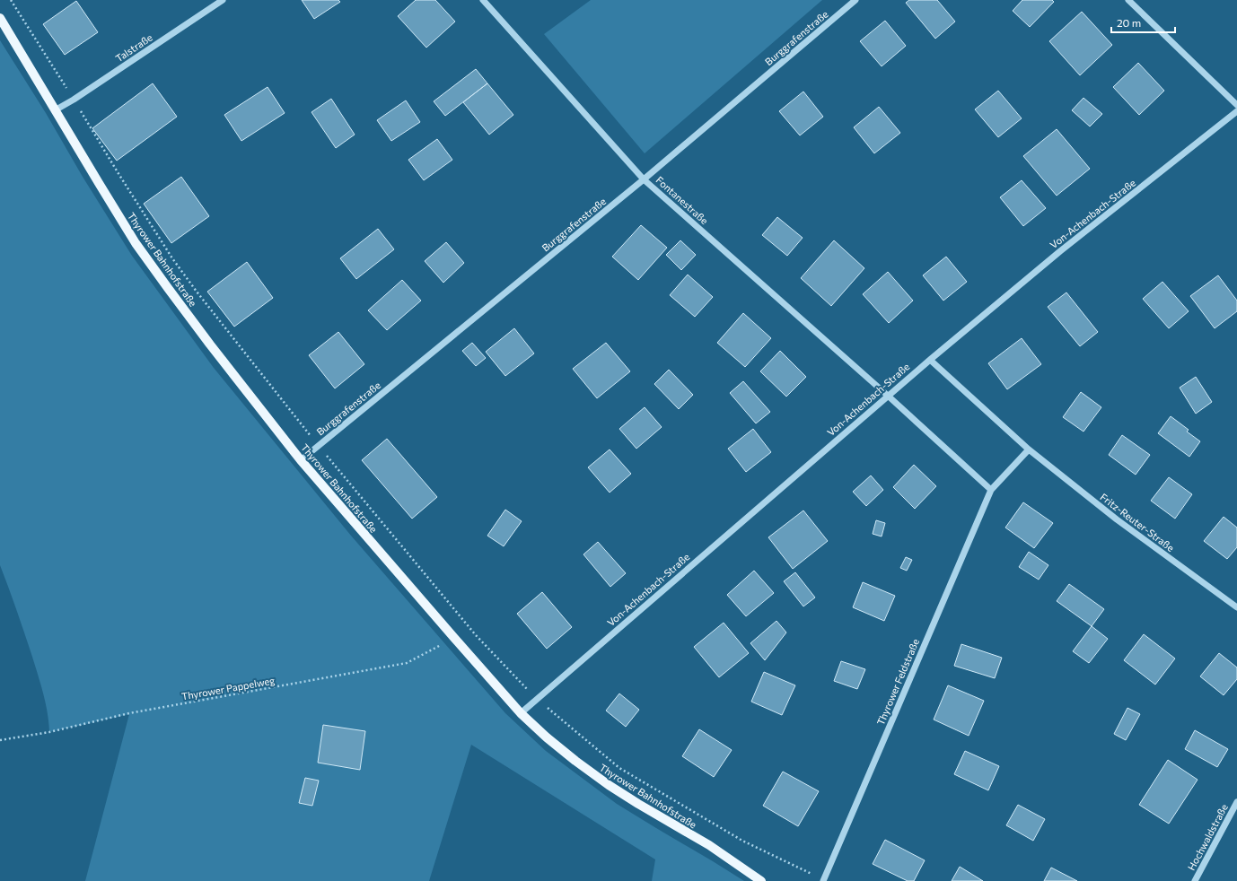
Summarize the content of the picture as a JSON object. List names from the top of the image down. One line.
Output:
{"streets":{"main road":["Thyrower Bahnhofstraße"],"street":["Burggrafenstraße","Talstraße","Fontanestraße","Von-Achenbach-Straße","Fritz-Reuter-Straße","Thyrower Feldstraße","Hochwaldstraße"],"path":["Thyrower Pappelweg"]},"crossings":[["Burggrafenstraße","Fontanestraße"],["Burggrafenstraße","Thyrower Bahnhofstraße"],["Talstraße","Thyrower Bahnhofstraße"],["Fontanestraße","Von-Achenbach-Straße"],["Von-Achenbach-Straße","Thyrower Bahnhofstraße"],["Von-Achenbach-Straße","Fritz-Reuter-Straße"],["Thyrower Bahnhofstraße","Thyrower Pappelweg"]],"scale_bar":"20 m"}
